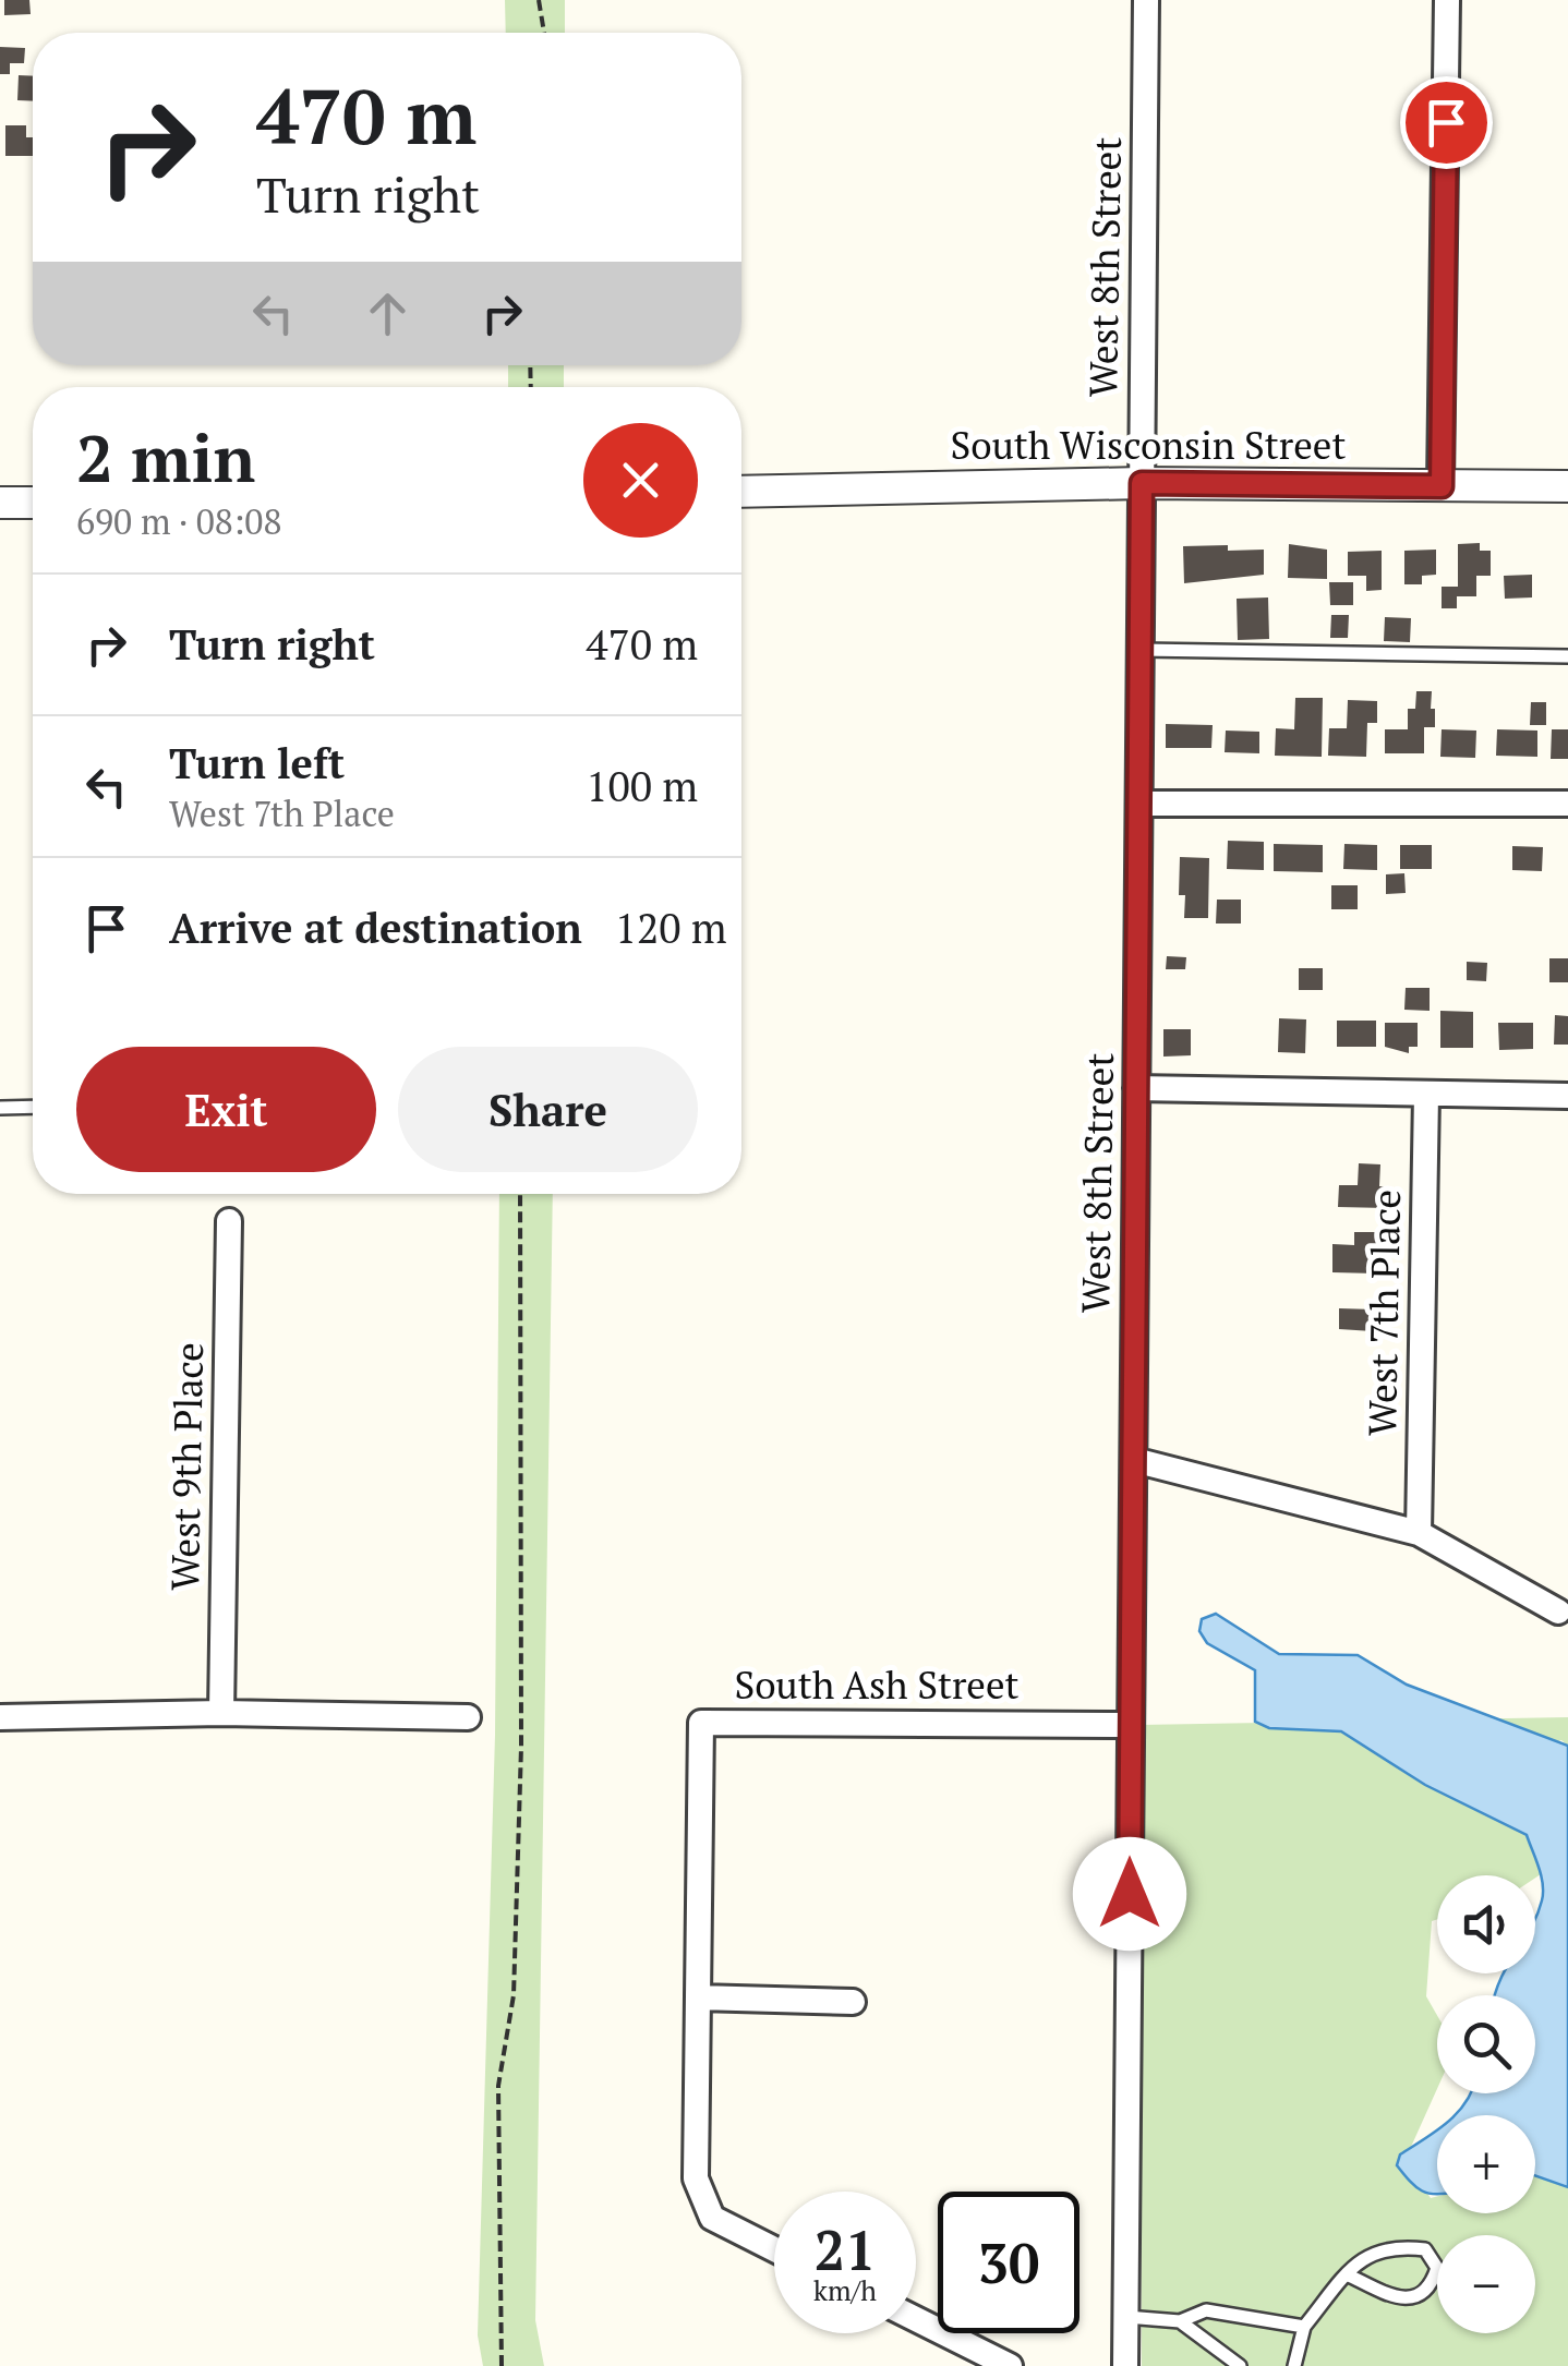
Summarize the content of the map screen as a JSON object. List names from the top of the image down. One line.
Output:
{"streets":{"street":["West 8th Street","South Wisconsin Street","West 7th Place","West 9th Place","South Ash Street"]},"crossings":[["West 8th Street","South Wisconsin Street"],["West 8th Street","South Ash Street"]],"page":{"turn":["470 m","Turn right"],"heading":["2 min","690 m · 08:08"],"list":[{"name":"Turn right","value":"470 m"},{"name":"Turn left","note":"West 7th Place","value":"100 m"},{"name":"Arrive at destination","value":"120 m"}],"buttons":["Exit","Share"],"map_buttons":["+","−"],"speed":"21 km/h","limit":"30"}}
